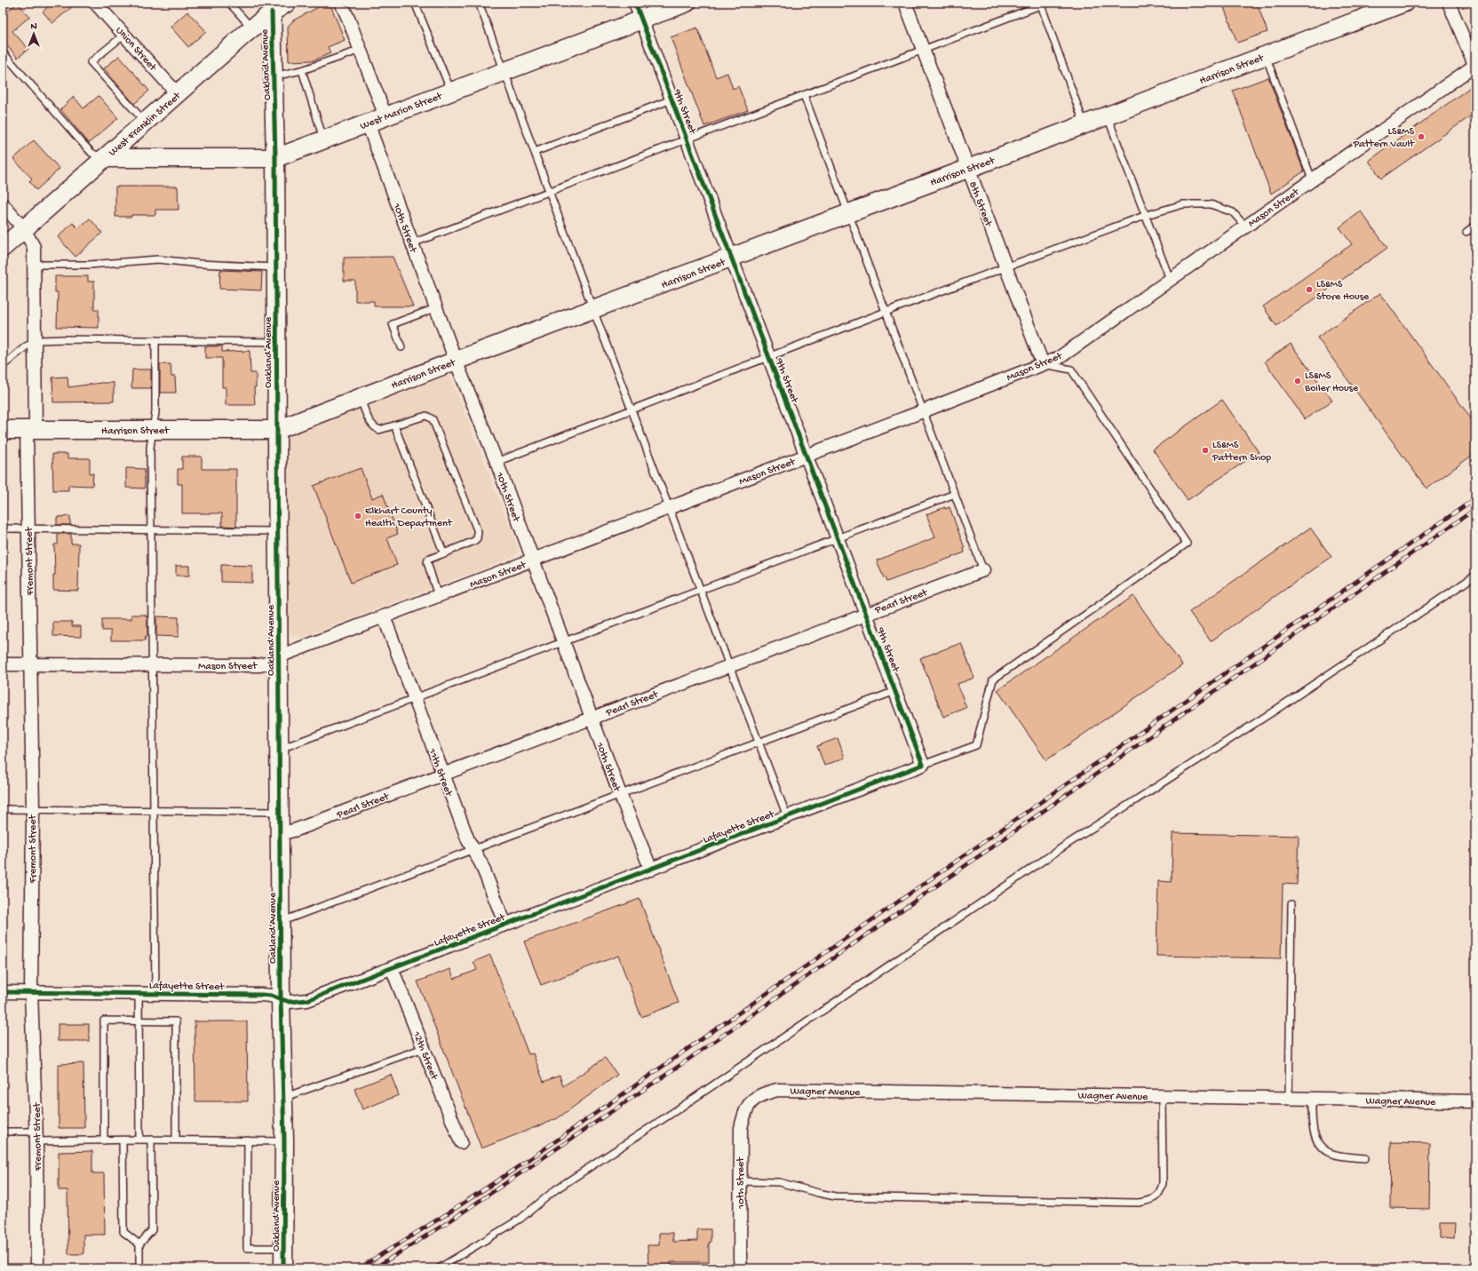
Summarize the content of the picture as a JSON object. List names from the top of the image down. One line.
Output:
{"streets":{"street":["Union Street","Oakland Avenue","Harrison Street","West Marion Street","9th Street","West Franklin Street","8th Street","Mason Street","10th Street","Fremont Street","Pearl Street","11th Street","Lafayette Street","12th Street","Wagner Avenue"]},"crossings":[["Union Street","West Franklin Street"],["Oakland Avenue","Harrison Street"],["Oakland Avenue","West Marion Street"],["Oakland Avenue","West Franklin Street"],["Oakland Avenue","Mason Street"],["Oakland Avenue","Pearl Street"],["Oakland Avenue","Lafayette Street"],["Harrison Street","9th Street"],["Harrison Street","8th Street"],["Harrison Street","10th Street"],["Harrison Street","Fremont Street"],["West Marion Street","9th Street"],["West Marion Street","West Franklin Street"],["West Marion Street","10th Street"],["9th Street","Mason Street"],["9th Street","Pearl Street"],["9th Street","Lafayette Street"],["West Franklin Street","Fremont Street"],["8th Street","Mason Street"],["Mason Street","10th Street"],["Mason Street","Fremont Street"],["Mason Street","11th Street"],["10th Street","Pearl Street"],["10th Street","Lafayette Street"],["10th Street","Wagner Avenue"],["Fremont Street","Lafayette Street"],["Pearl Street","11th Street"],["11th Street","Lafayette Street"],["Lafayette Street","12th Street"]],"places":["LS&MS Pattern Vault","LS&MS Store House","LS&MS Boiler House","LS&MS Pattern Shop","Elkhart County Health Department"],"north":"top"}
